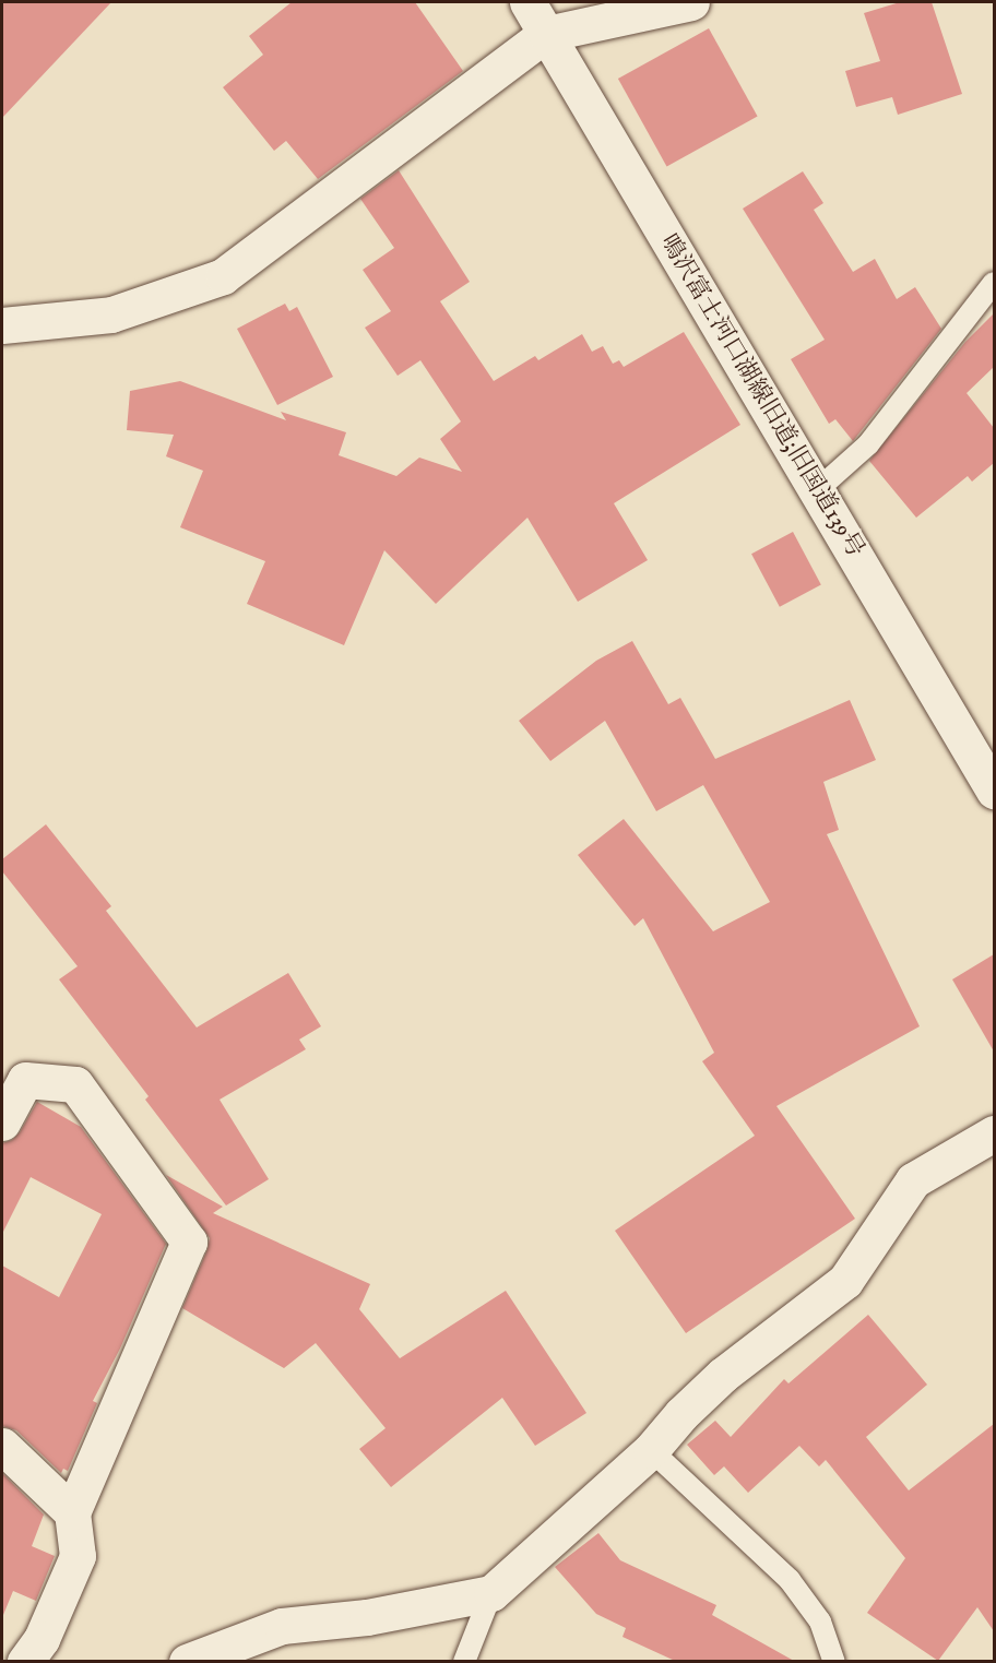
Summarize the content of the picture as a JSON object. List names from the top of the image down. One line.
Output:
{"streets":{"street":["鳴沢富士河口湖線旧道;旧国道139号"]}}
